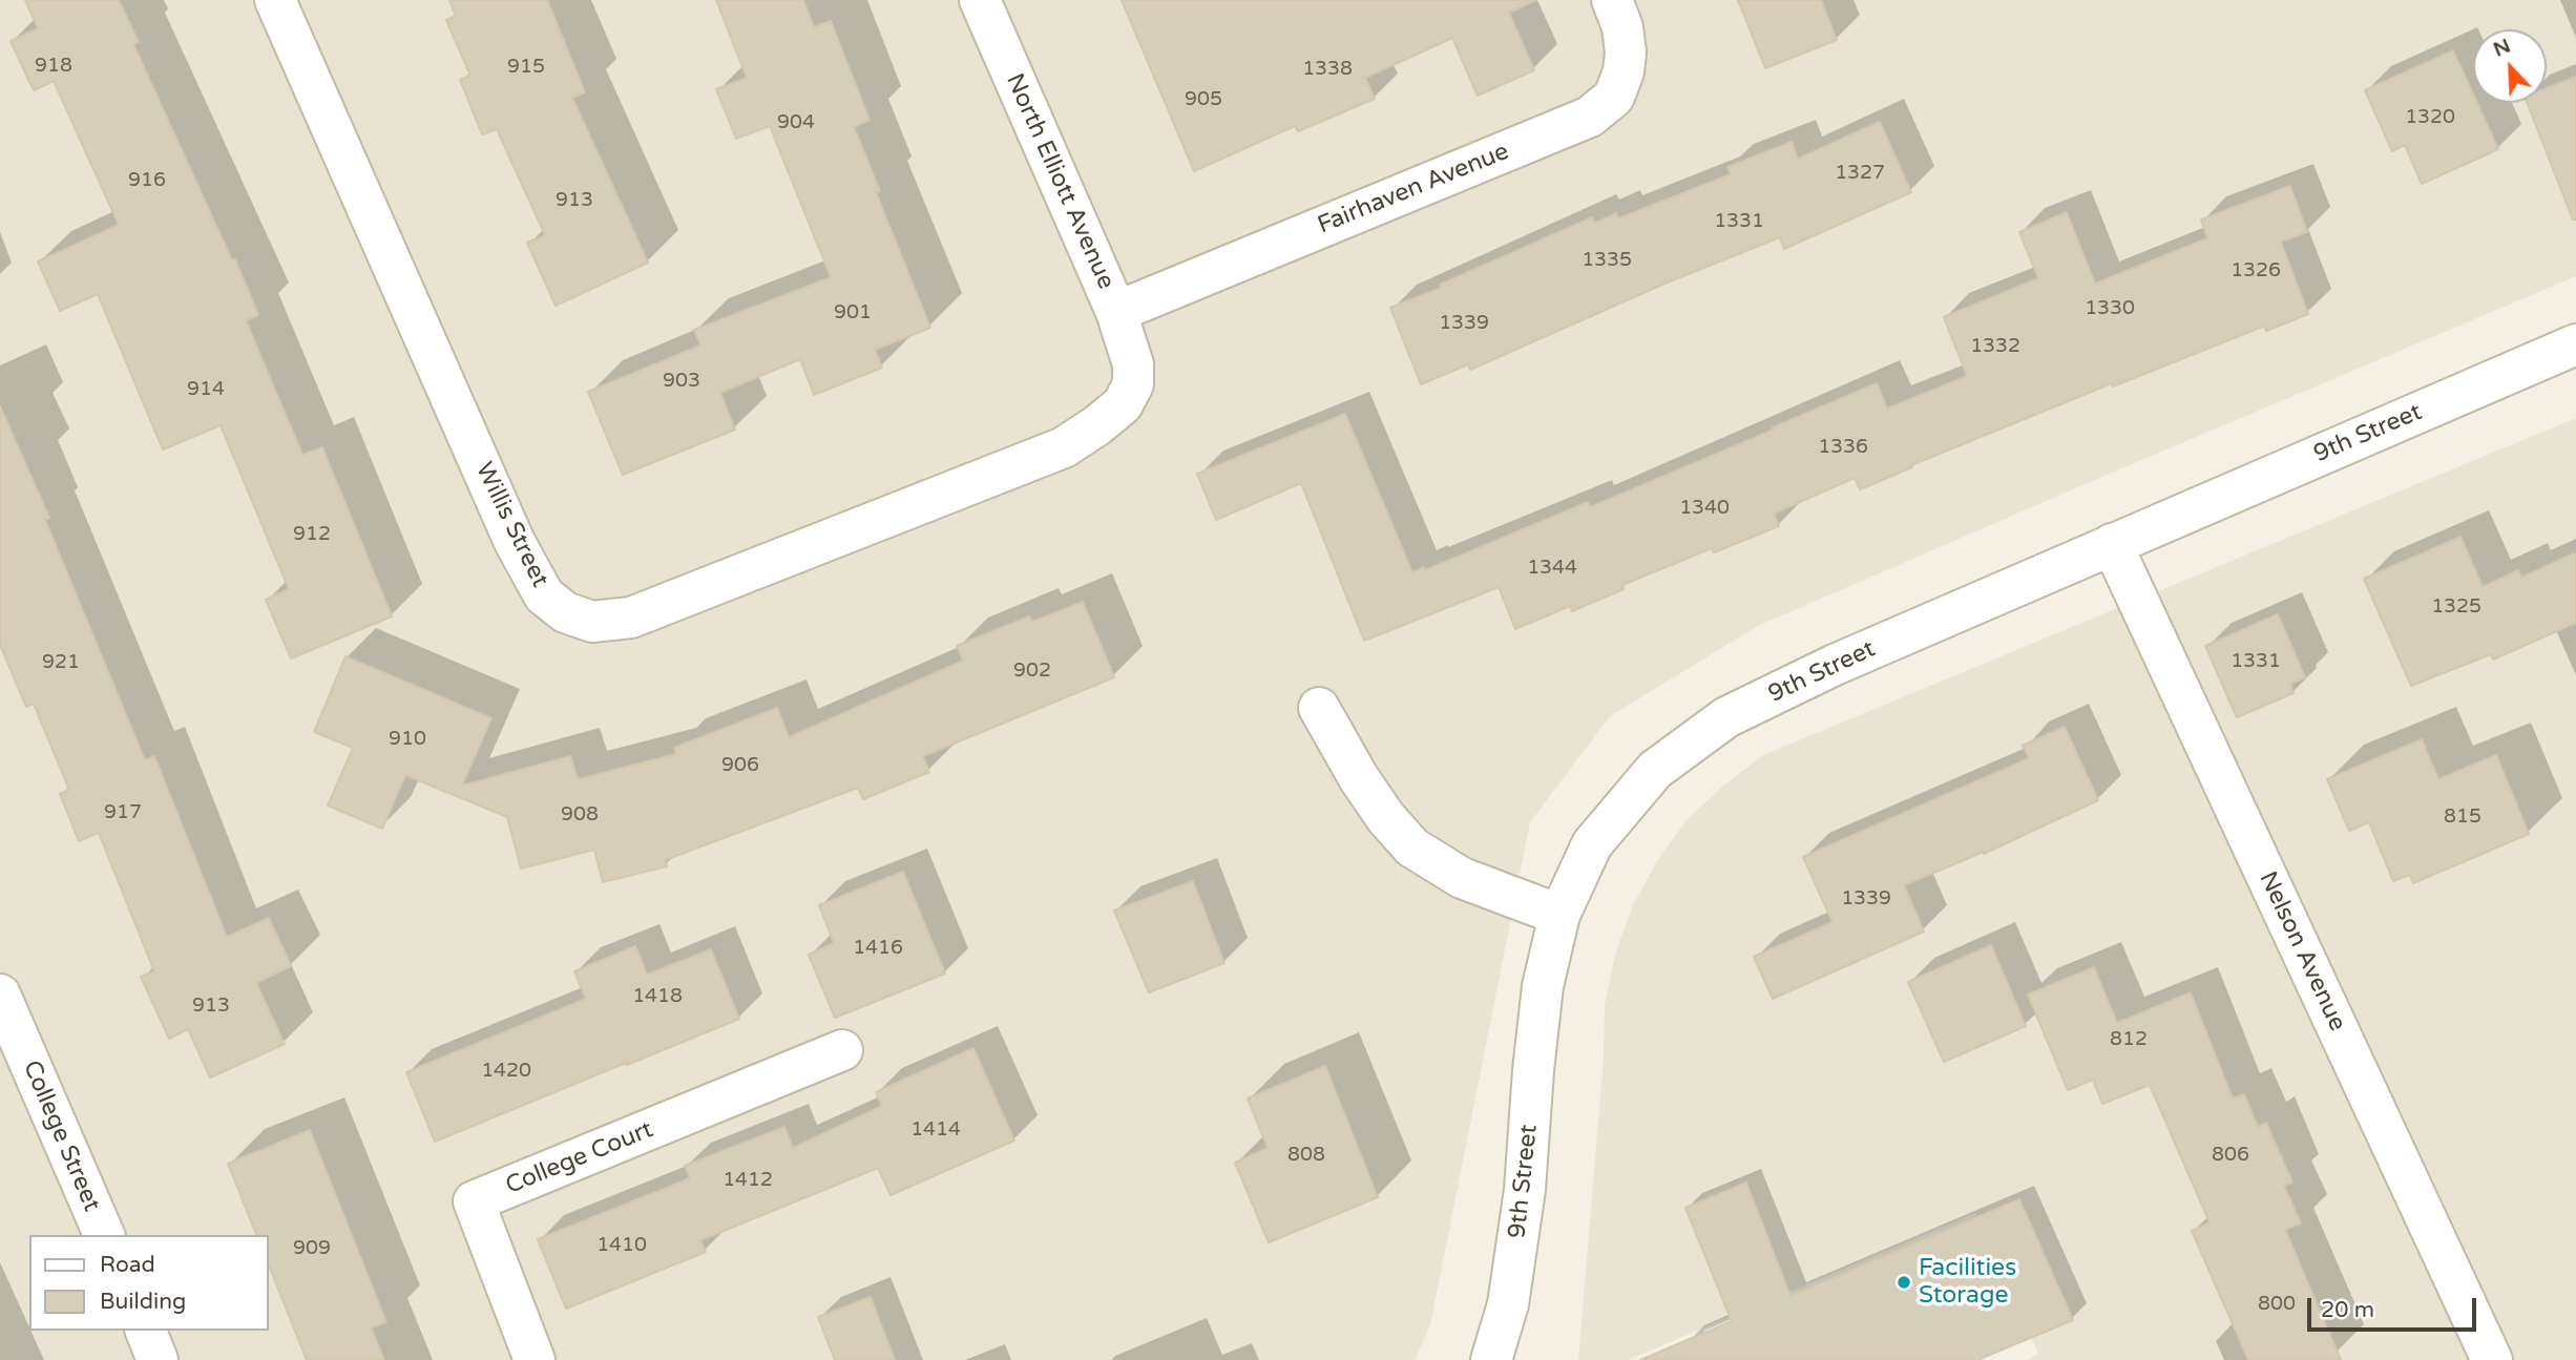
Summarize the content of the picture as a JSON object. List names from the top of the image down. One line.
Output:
{"streets":{"street":["North Elliott Avenue","Fairhaven Avenue","9th Street","Willis Street","Nelson Avenue","College Street","College Court"]},"crossings":[["North Elliott Avenue","Fairhaven Avenue"],["North Elliott Avenue","Willis Street"],["9th Street","Nelson Avenue"]],"places":["Facilities Storage"],"house_numbers":["918","915","1338","905","1320","904","1327","916","913","1331","1335","1326","1330","901","1339","1332","903","914","1336","1340","912","1344","1325","1331","921","902","910","906","917","908","815","1339","1416","1418","913","812","1420","1414","808","806","1412","1410","909","800"],"legend":["Road","Building"],"scale_bar":"20 m","north":"top left"}
